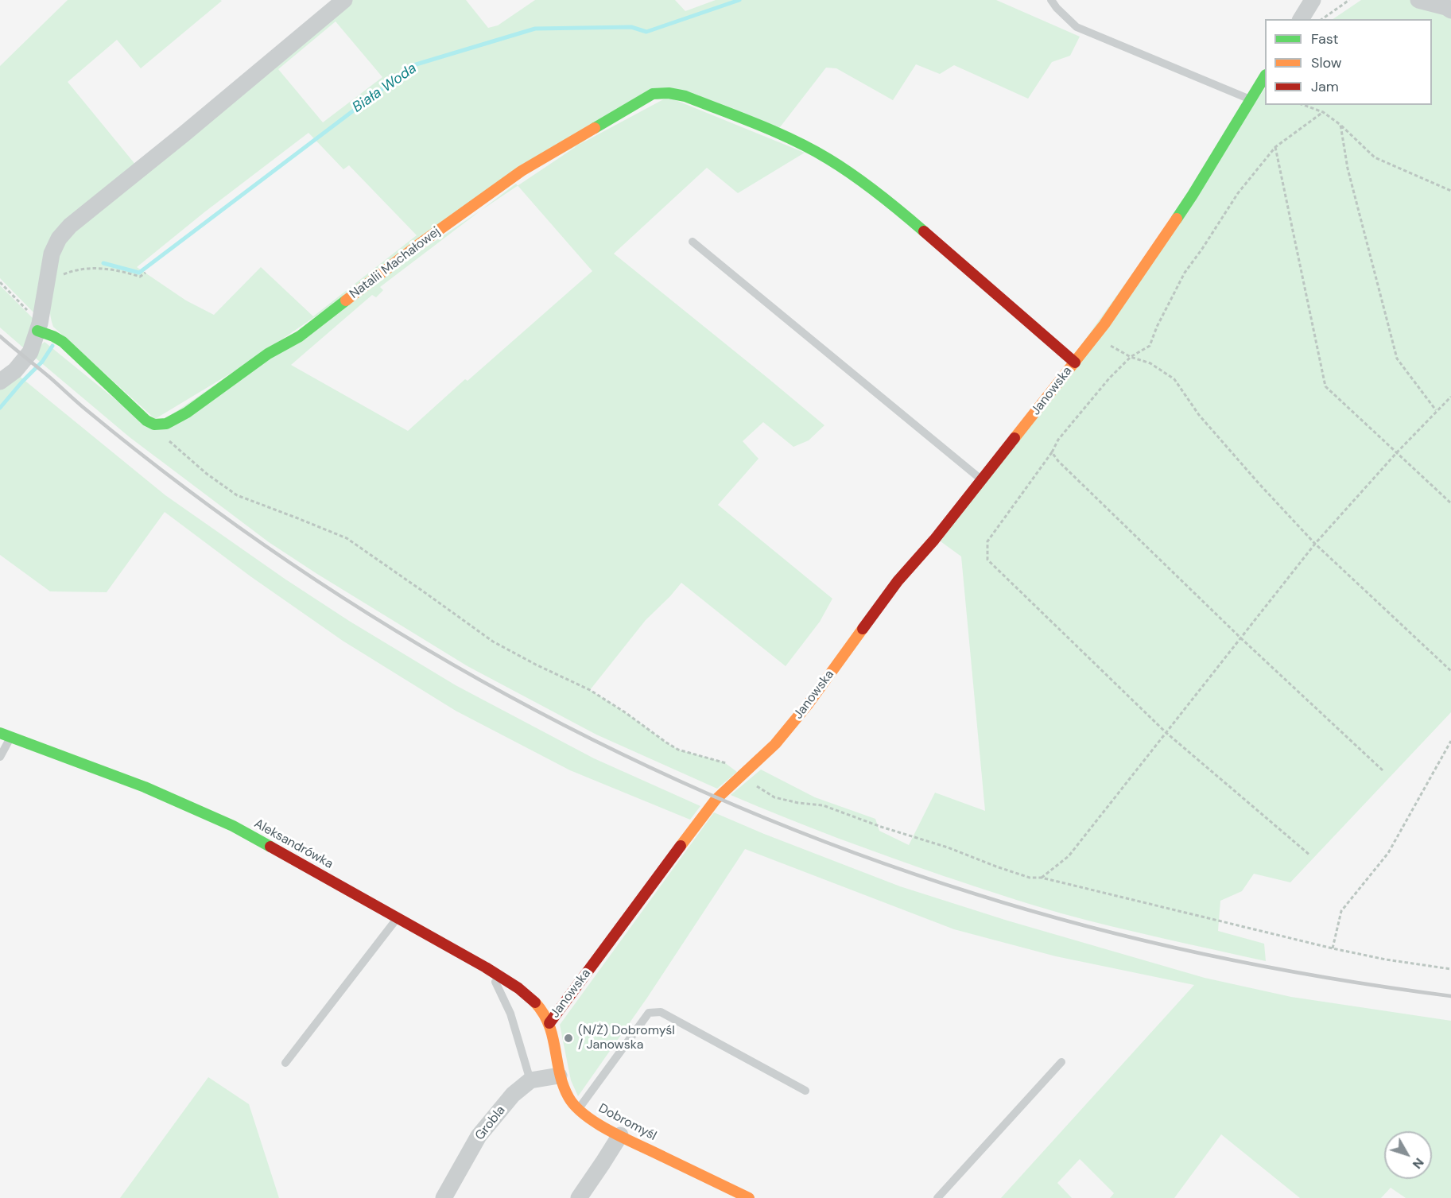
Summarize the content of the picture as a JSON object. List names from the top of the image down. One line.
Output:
{"streets":{"street":["Natalii Machałowej","Janowska","Aleksandrówka","Dobromyśl","Grobla"]},"crossings":[["Natalii Machałowej","Janowska"],["Janowska","Aleksandrówka"],["Janowska","Dobromyśl"],["Aleksandrówka","Dobromyśl"]],"water":["Biała Woda"],"places":["(N/Ż) Dobromyśl / Janowska"],"legend":["Fast","Slow","Jam"],"north":"bottom right"}
